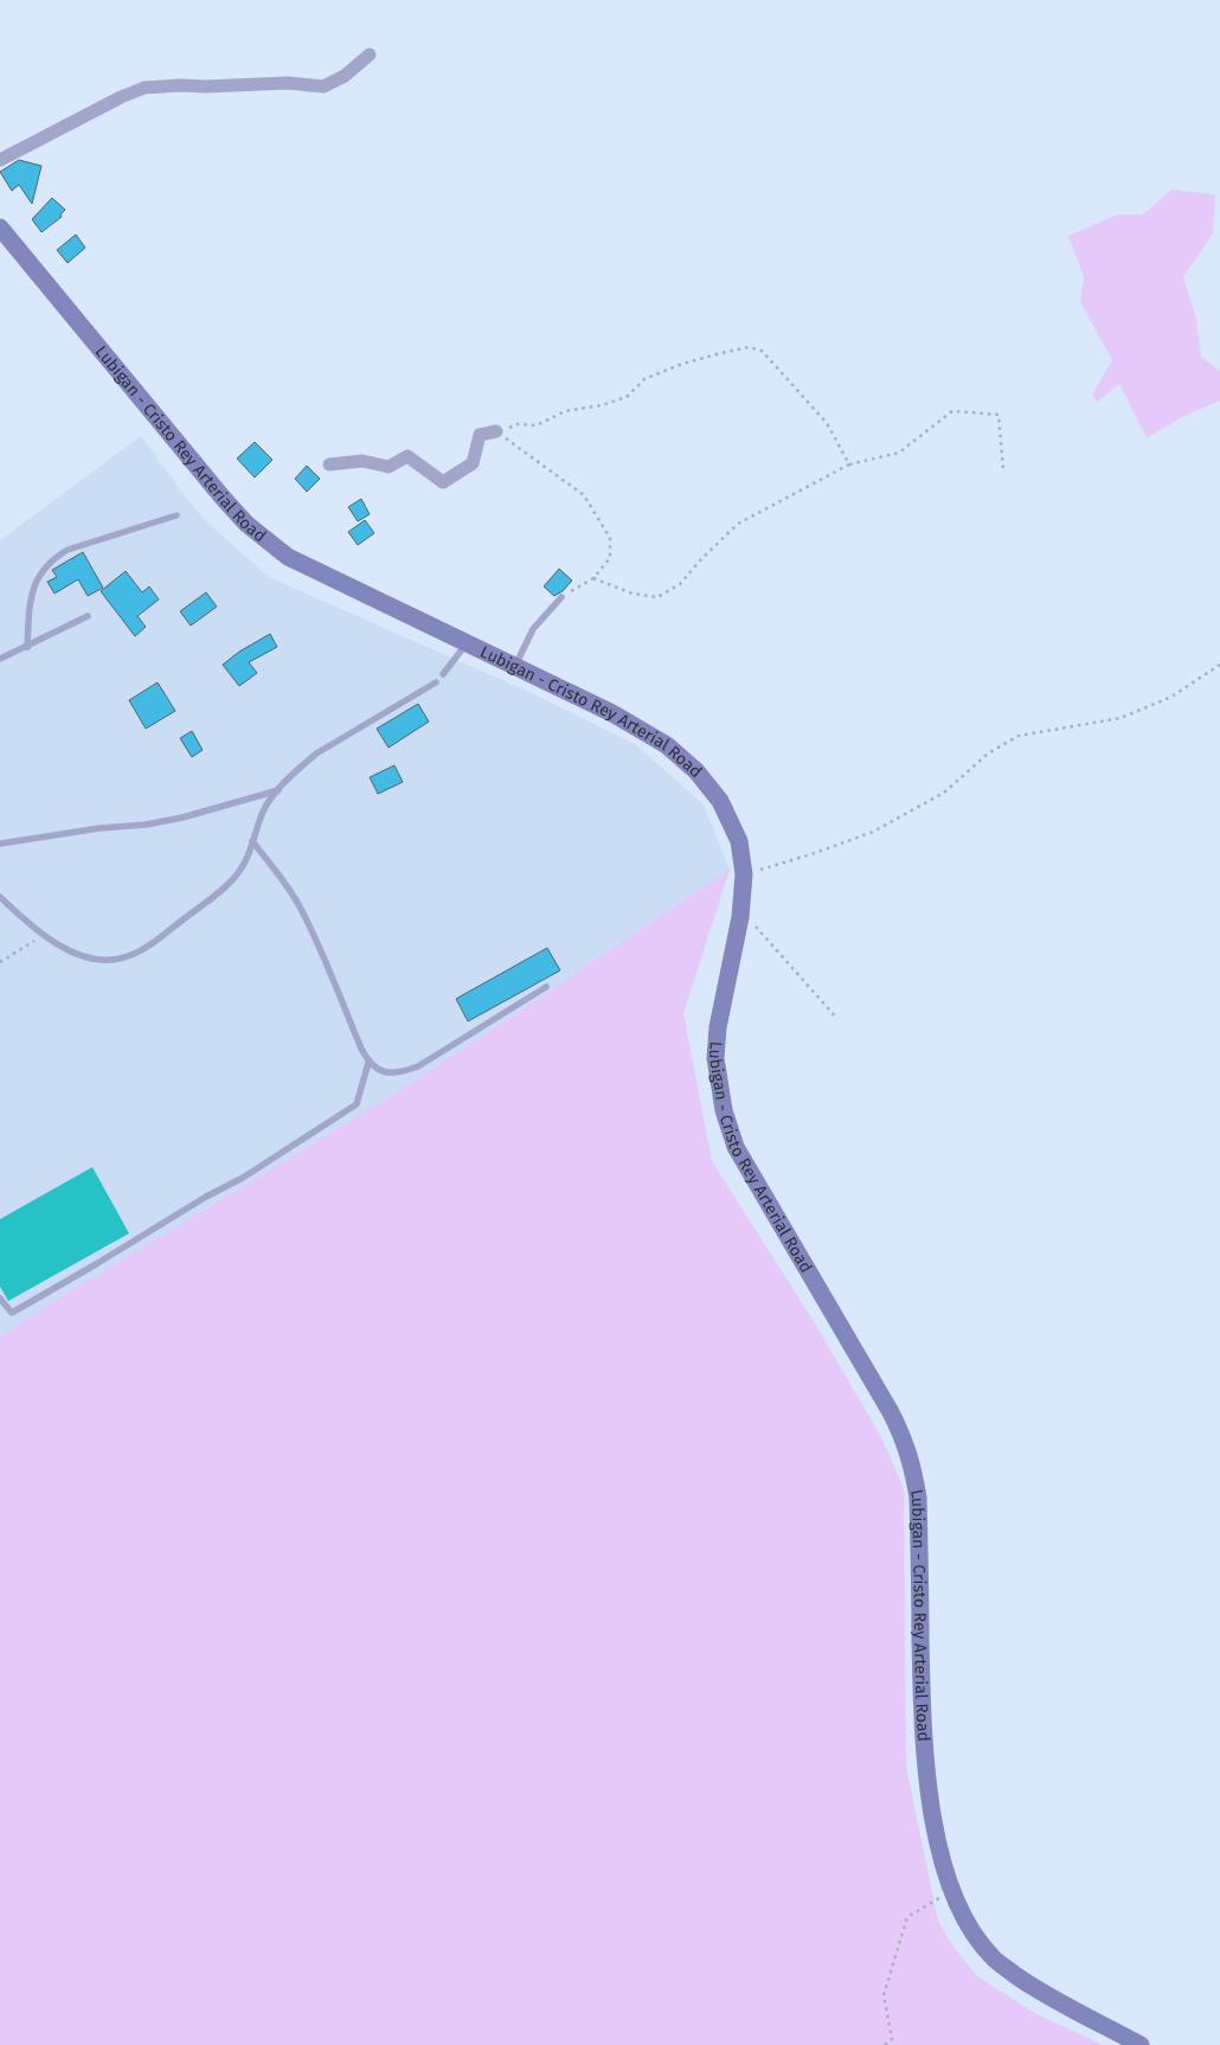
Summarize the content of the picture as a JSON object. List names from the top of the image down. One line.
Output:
{"streets":{"main road":["Lubigan - Cristo Rey Arterial Road"]}}
